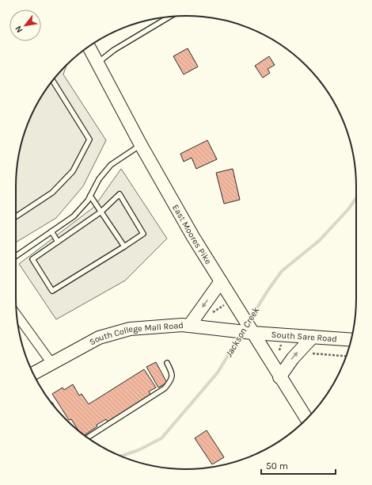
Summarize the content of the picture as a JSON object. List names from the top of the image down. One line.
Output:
{"streets":{"main road":["East Moores Pike","South College Mall Road","South Sare Road"]},"crossings":[["East Moores Pike","South College Mall Road"],["East Moores Pike","South Sare Road"],["South College Mall Road","South Sare Road"]],"water":["Jackson Creek"],"scale_bar":"50 m","north":"bottom left"}
